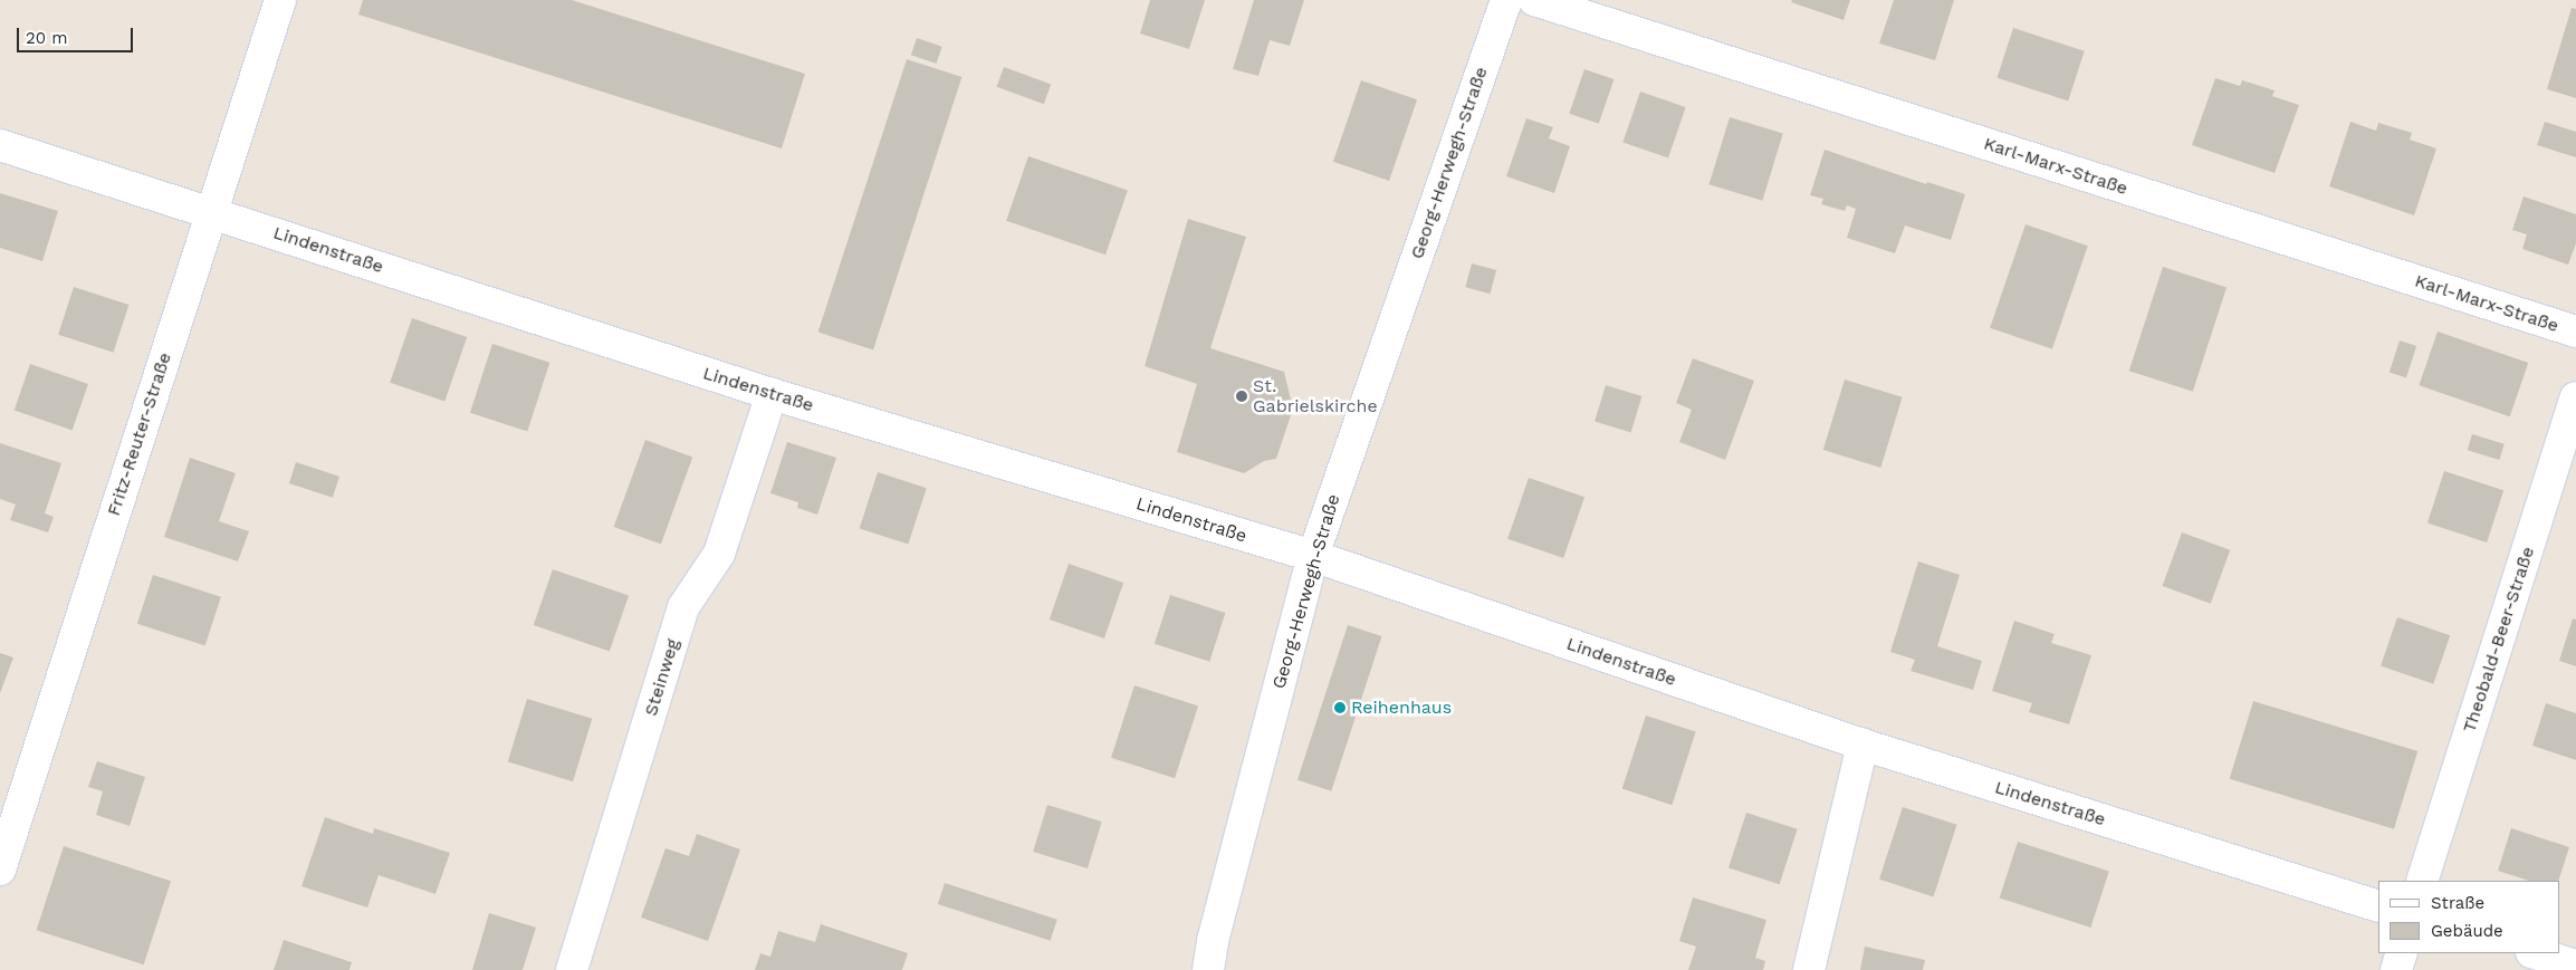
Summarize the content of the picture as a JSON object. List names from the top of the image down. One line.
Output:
{"streets":{"street":["Georg-Herwegh-Straße","Karl-Marx-Straße","Lindenstraße","Fritz-Reuter-Straße","Theobald-Beer-Straße","Steinweg"]},"crossings":[["Georg-Herwegh-Straße","Lindenstraße"],["Lindenstraße","Fritz-Reuter-Straße"],["Lindenstraße","Steinweg"]],"places":["St. Gabrielskirche","Reihenhaus"],"legend":["Straße","Gebäude"],"scale_bar":"20 m"}
